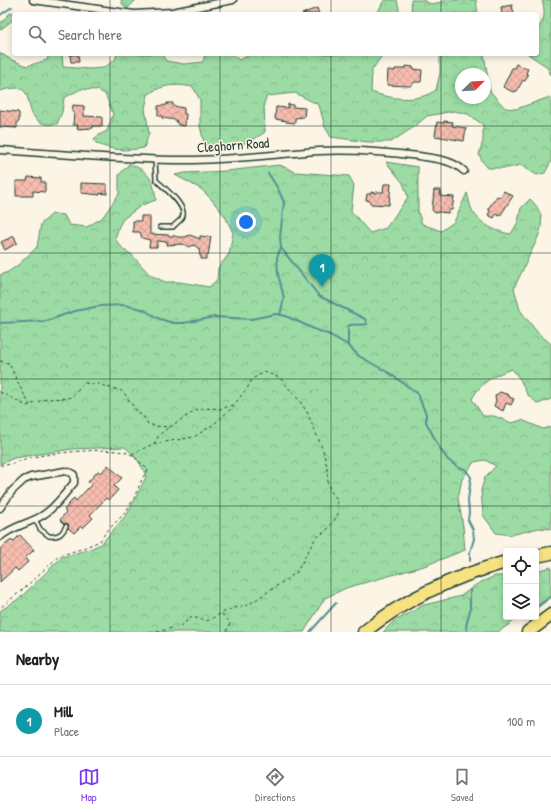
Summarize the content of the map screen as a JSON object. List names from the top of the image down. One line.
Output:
{"streets":{"street":["Cleghorn Road"]},"north":"top right","page":{"search":"Search here","pins":"1","heading":"Nearby","list":[{"mark":"1","name":"Mill","note":"Place","value":"100 m"}],"nav":["Map","Directions","Saved"]}}
